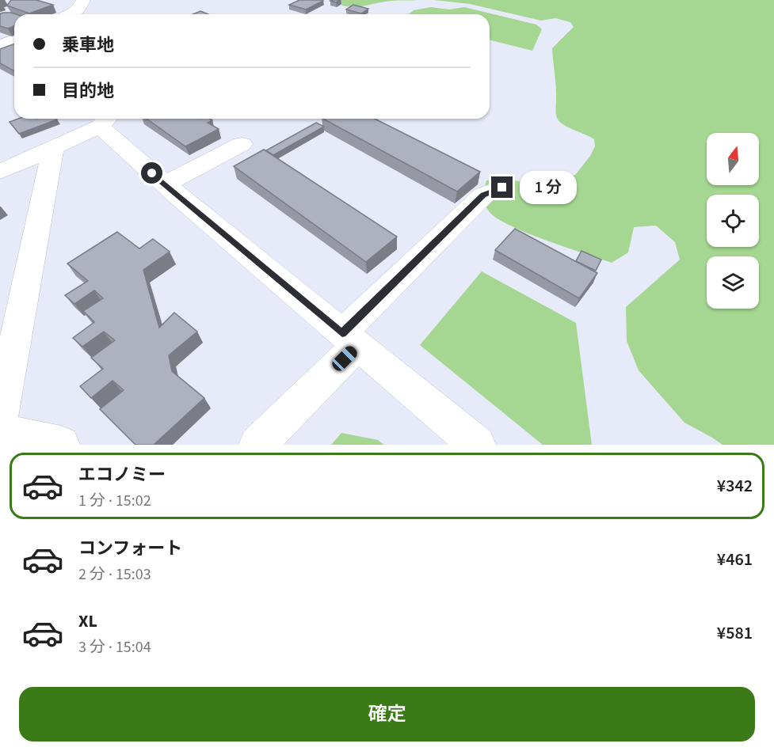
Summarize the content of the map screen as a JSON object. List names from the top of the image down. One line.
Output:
{"north":"top","page":{"banner":["乗車地","目的地"],"bubble":"1 分","list":[{"name":"エコノミー","note":"1 分 · 15:02","value":"¥342"},{"name":"コンフォート","note":"2 分 · 15:03","value":"¥461"},{"name":"XL","note":"3 分 · 15:04","value":"¥581"}],"buttons":"確定"}}
